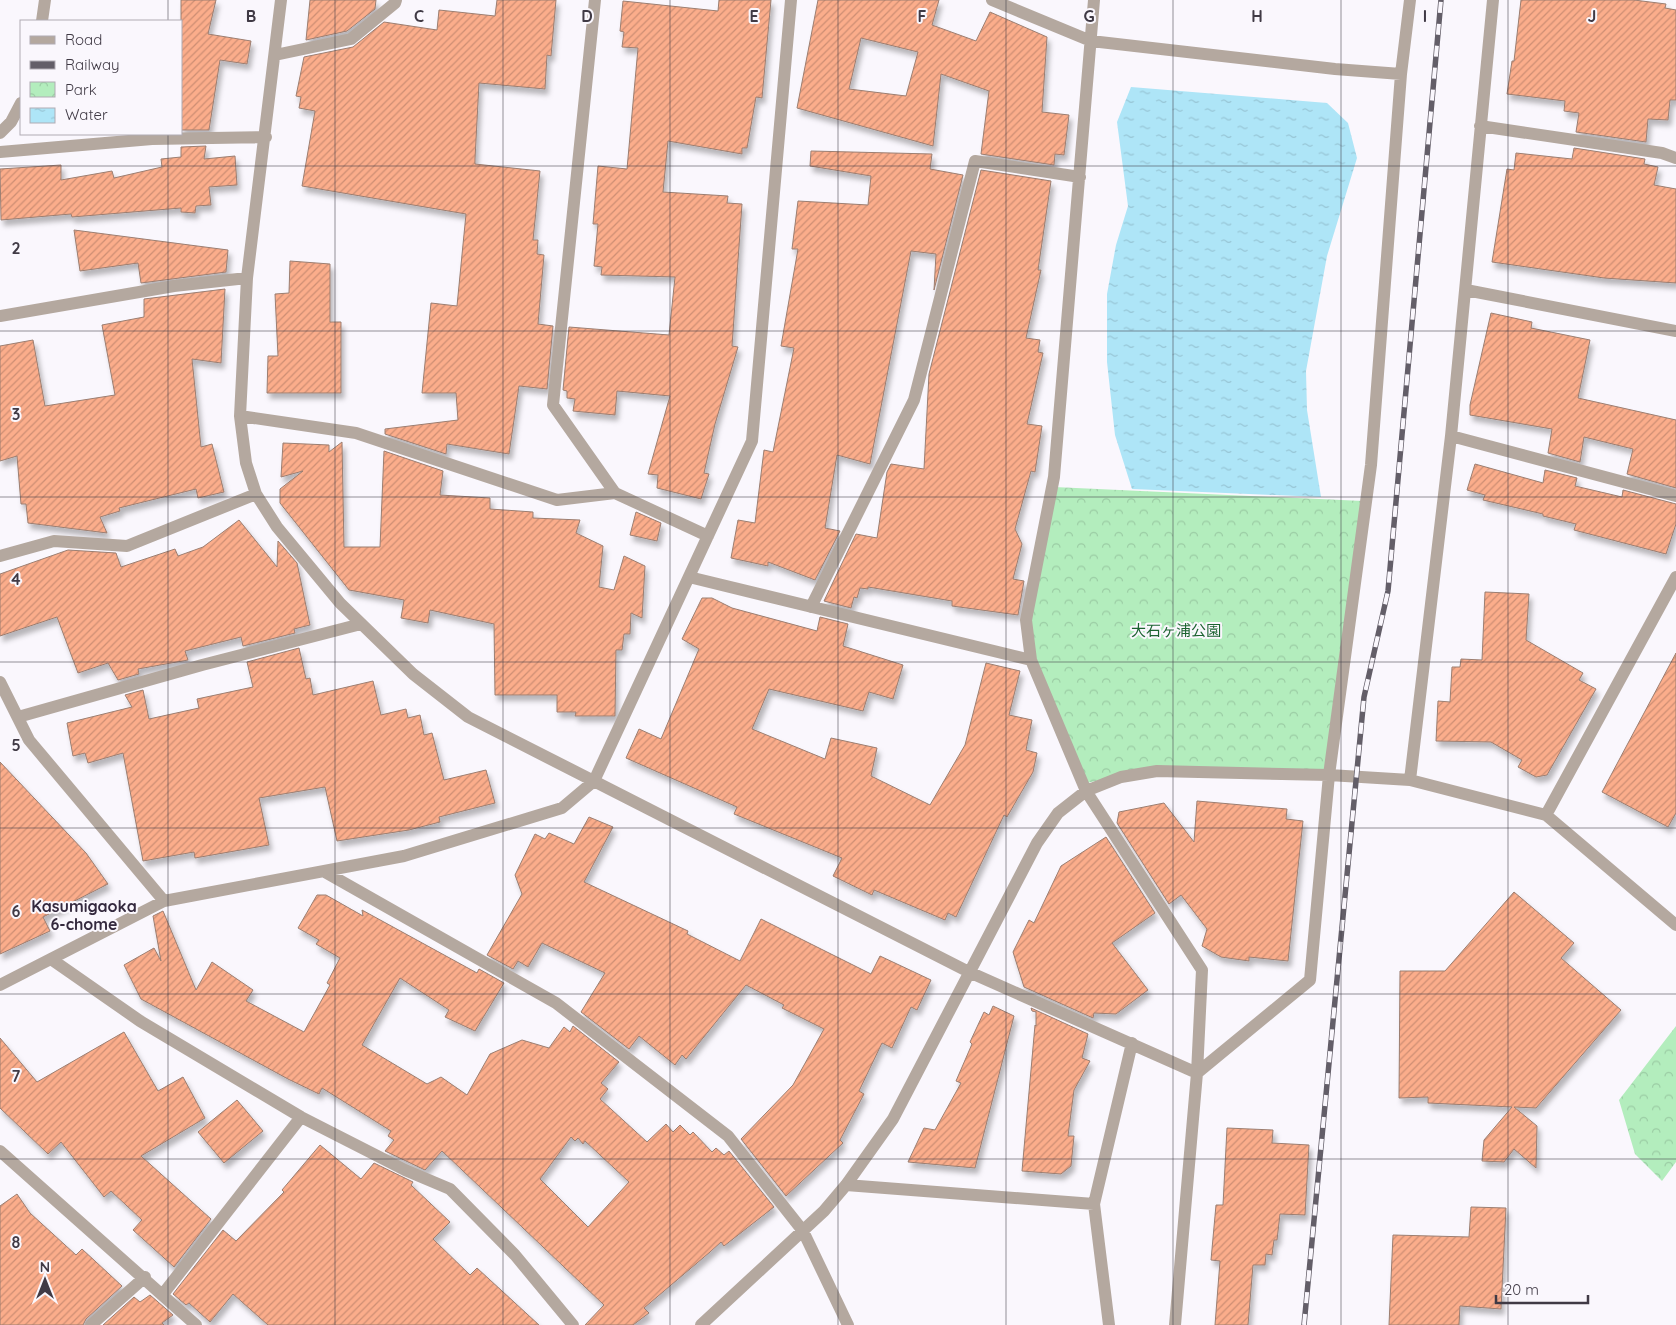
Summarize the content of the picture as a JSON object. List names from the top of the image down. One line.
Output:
{"districts":["Kasumigaoka 6-chome"],"parks":["大石ヶ浦公園"],"legend":["Road","Railway","Park","Water"],"scale_bar":"20 m","north":"top","grid":{"columns":["B","C","D","E","F","G","H","I","J"],"rows":["2","3","4","5","6","7","8"]}}
